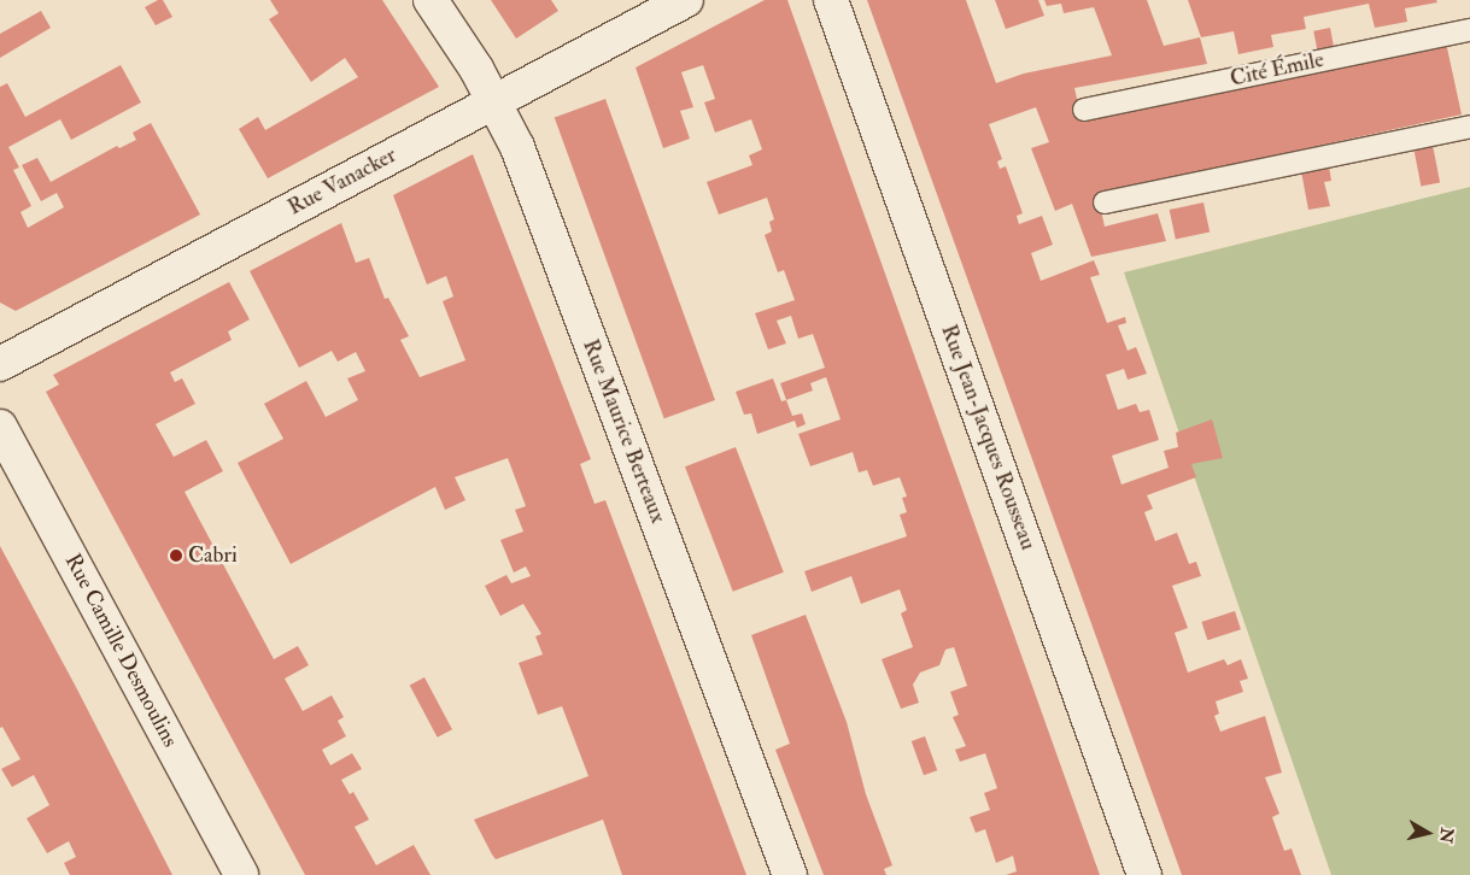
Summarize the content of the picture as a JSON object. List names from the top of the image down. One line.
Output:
{"streets":{"street":["Rue Vanacker","Rue Maurice Berteaux","Rue Jean-Jacques Rousseau","Rue Camille Desmoulins"],"lane":["Cité Émile"]},"crossings":[["Rue Vanacker","Rue Maurice Berteaux"]],"places":["Cabri"],"north":"right"}
